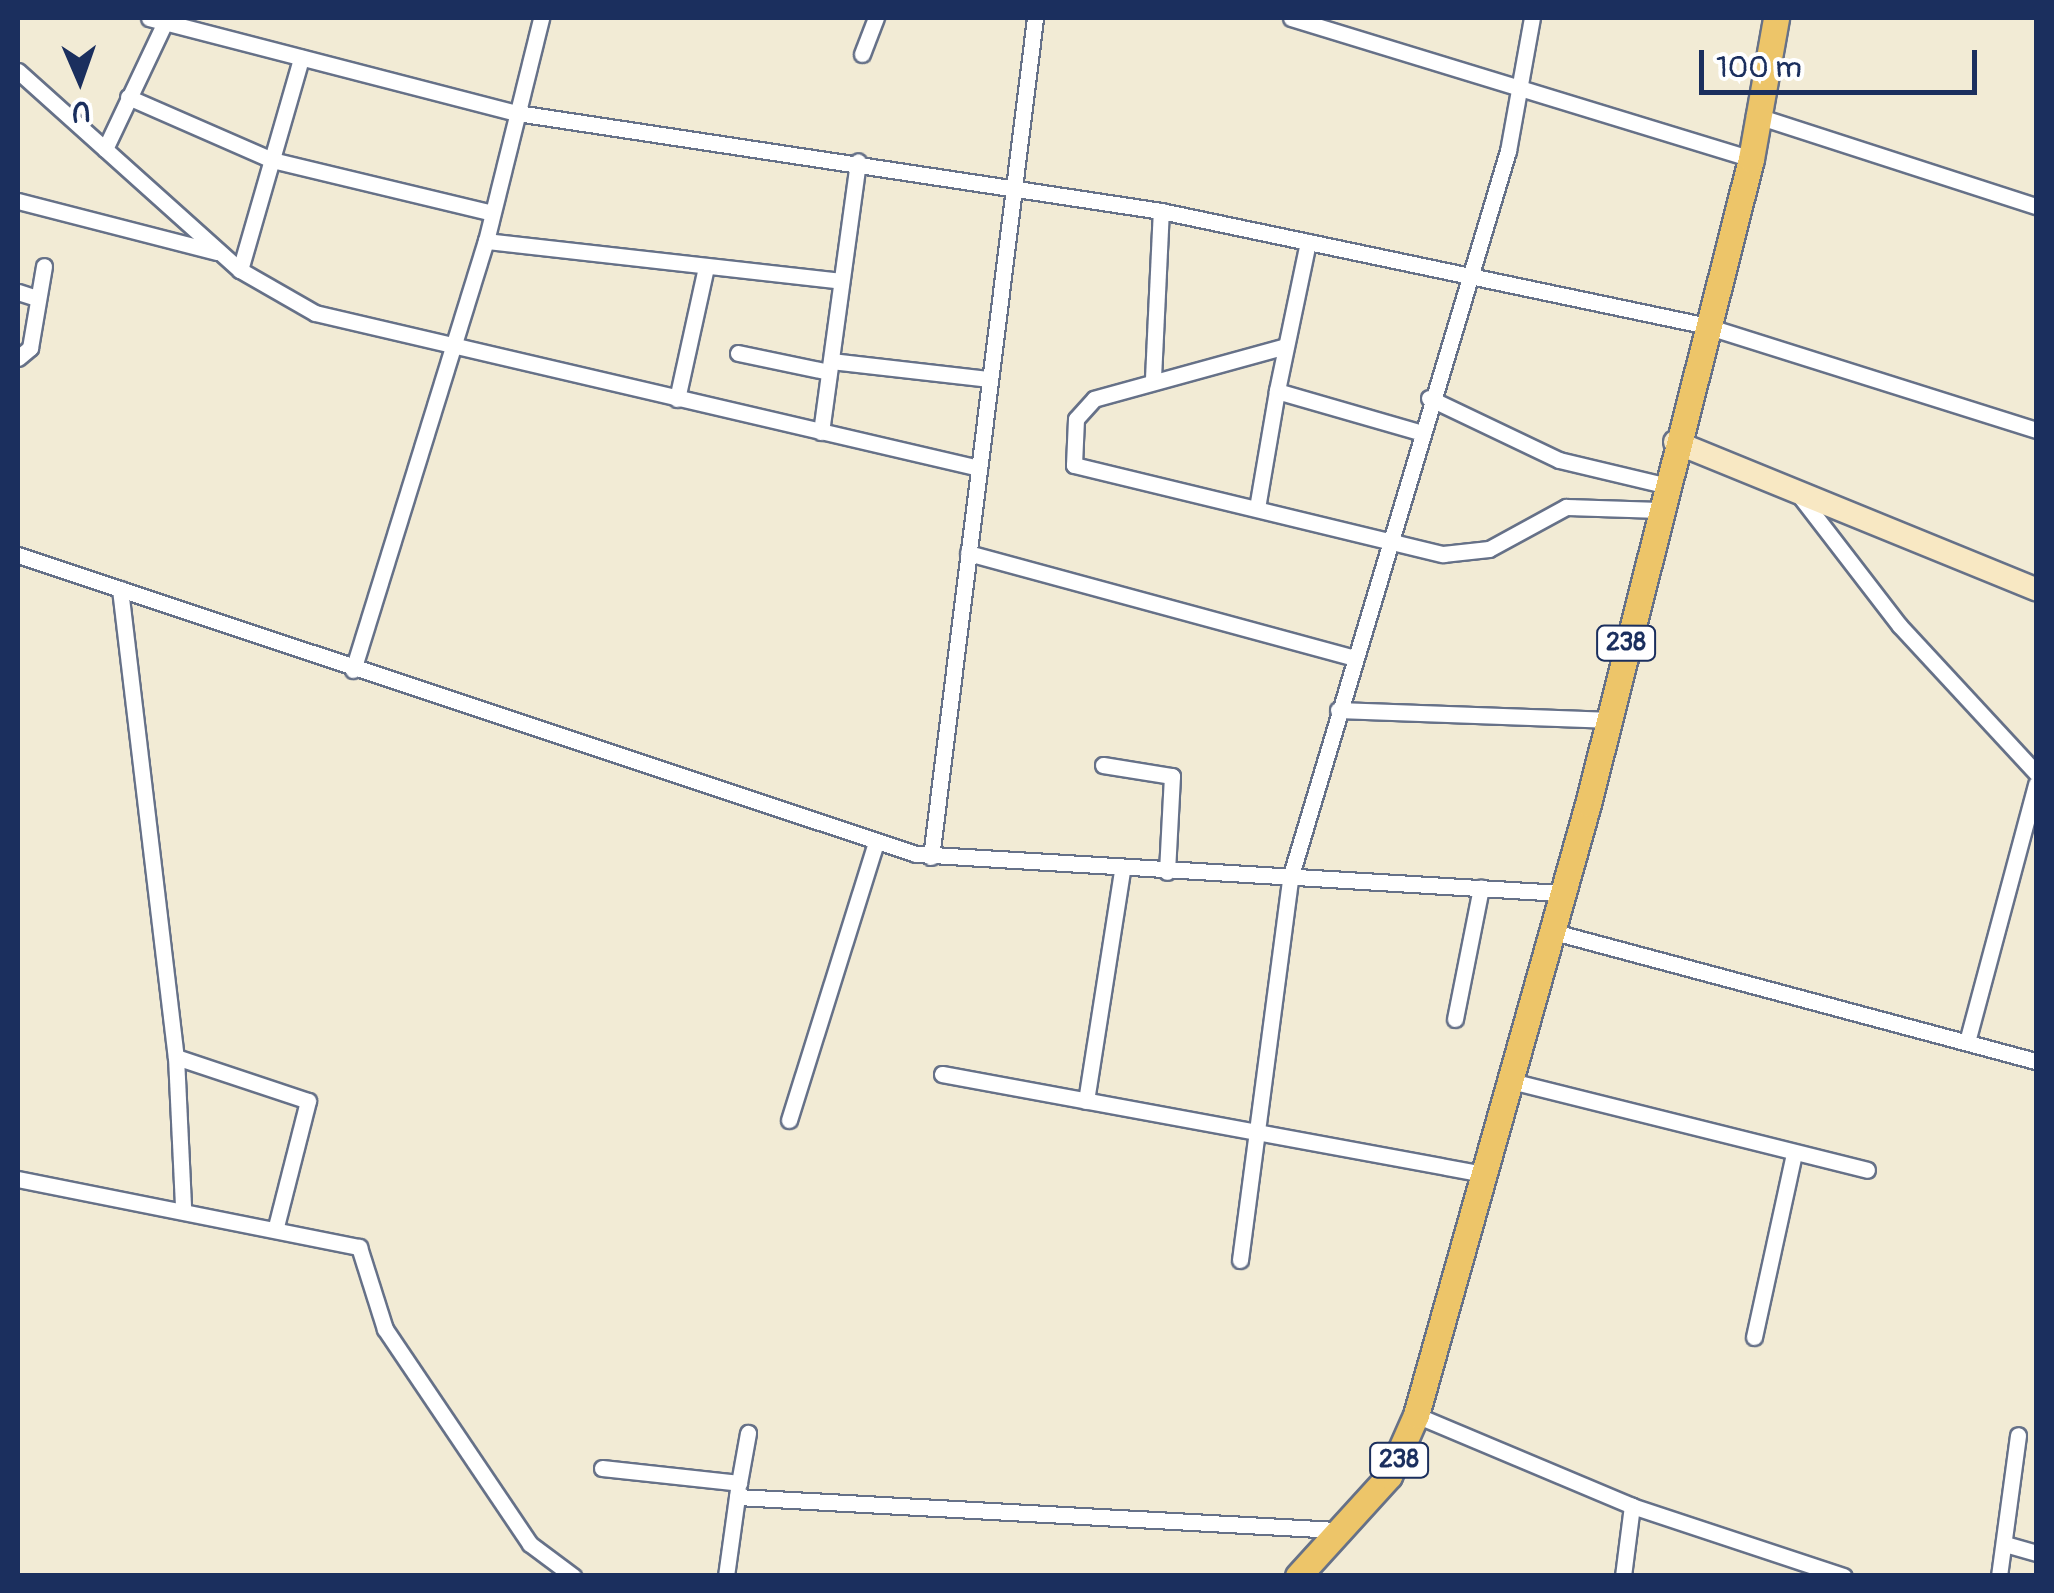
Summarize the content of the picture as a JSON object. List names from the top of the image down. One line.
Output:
{"streets":{"main road":["238"]},"scale_bar":"100 m","north":"bottom"}
